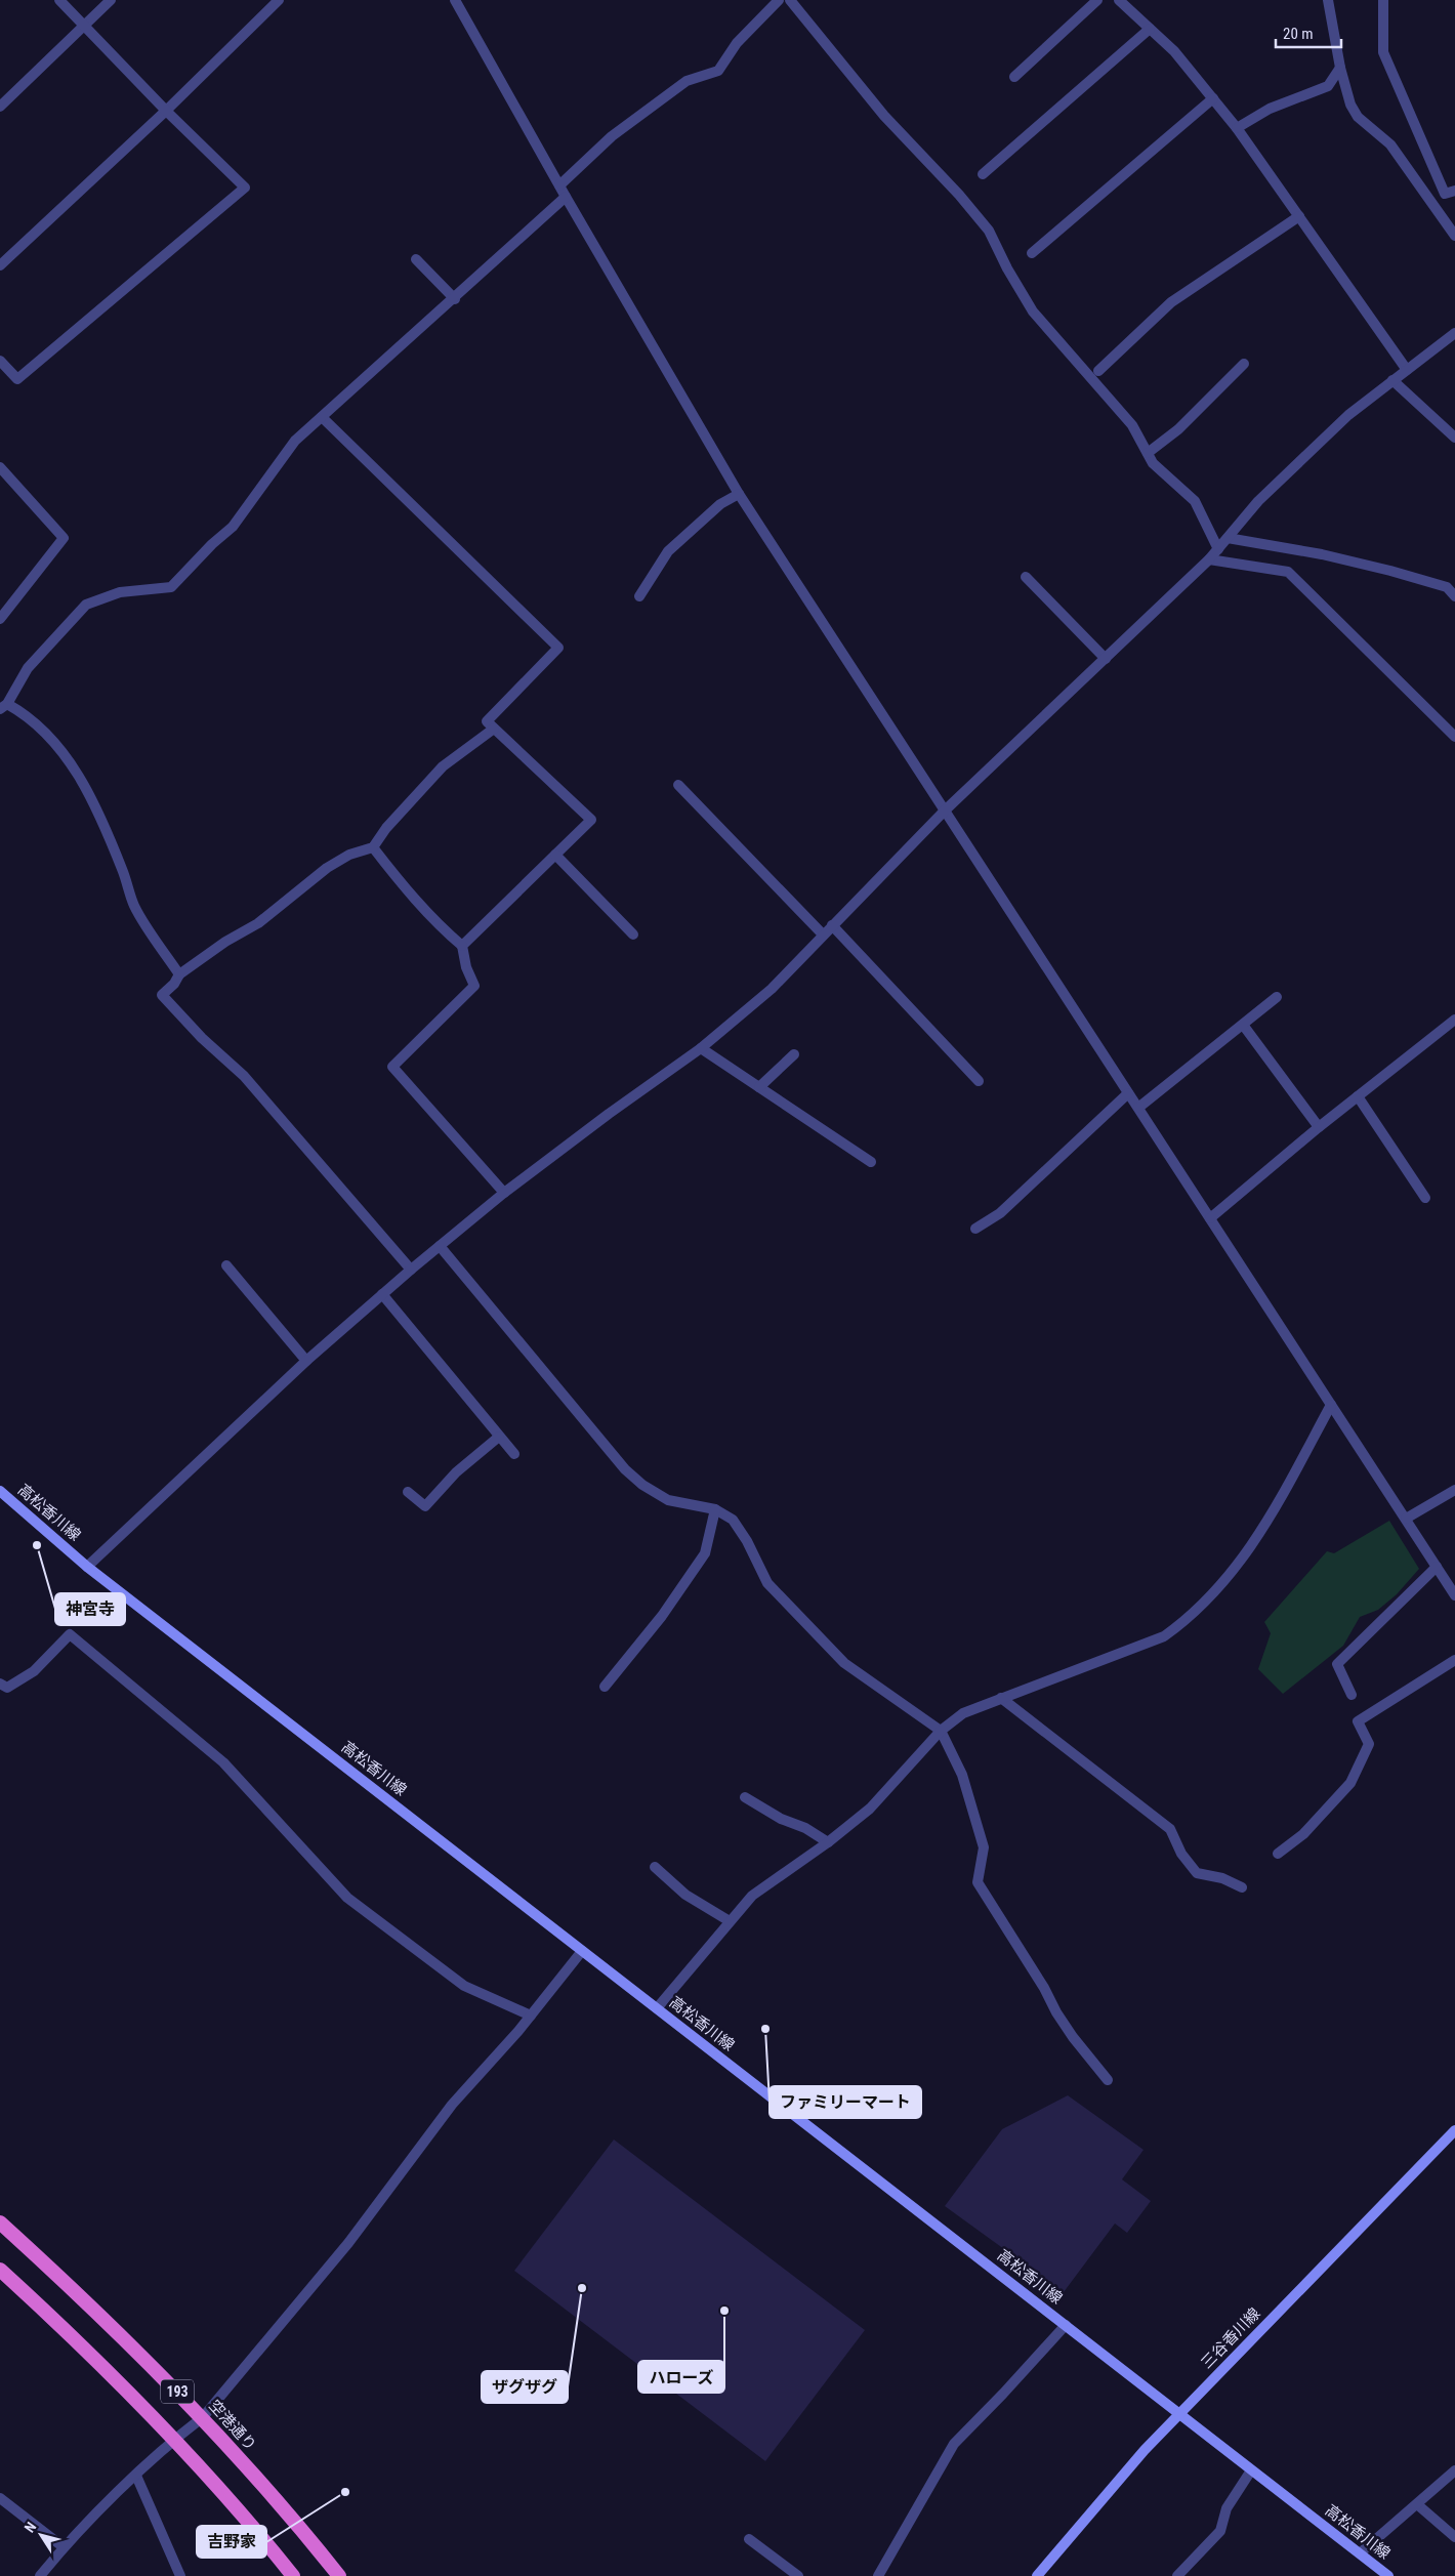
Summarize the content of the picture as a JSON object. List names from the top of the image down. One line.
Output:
{"streets":{"highway":["193","空港通り"],"main road":["高松香川線","三谷香川線"]},"crossings":[["高松香川線","三谷香川線"]],"places":["神宮寺","ファミリーマート","ザグザグ","ハローズ","吉野家"],"scale_bar":"20 m","north":"top left"}
